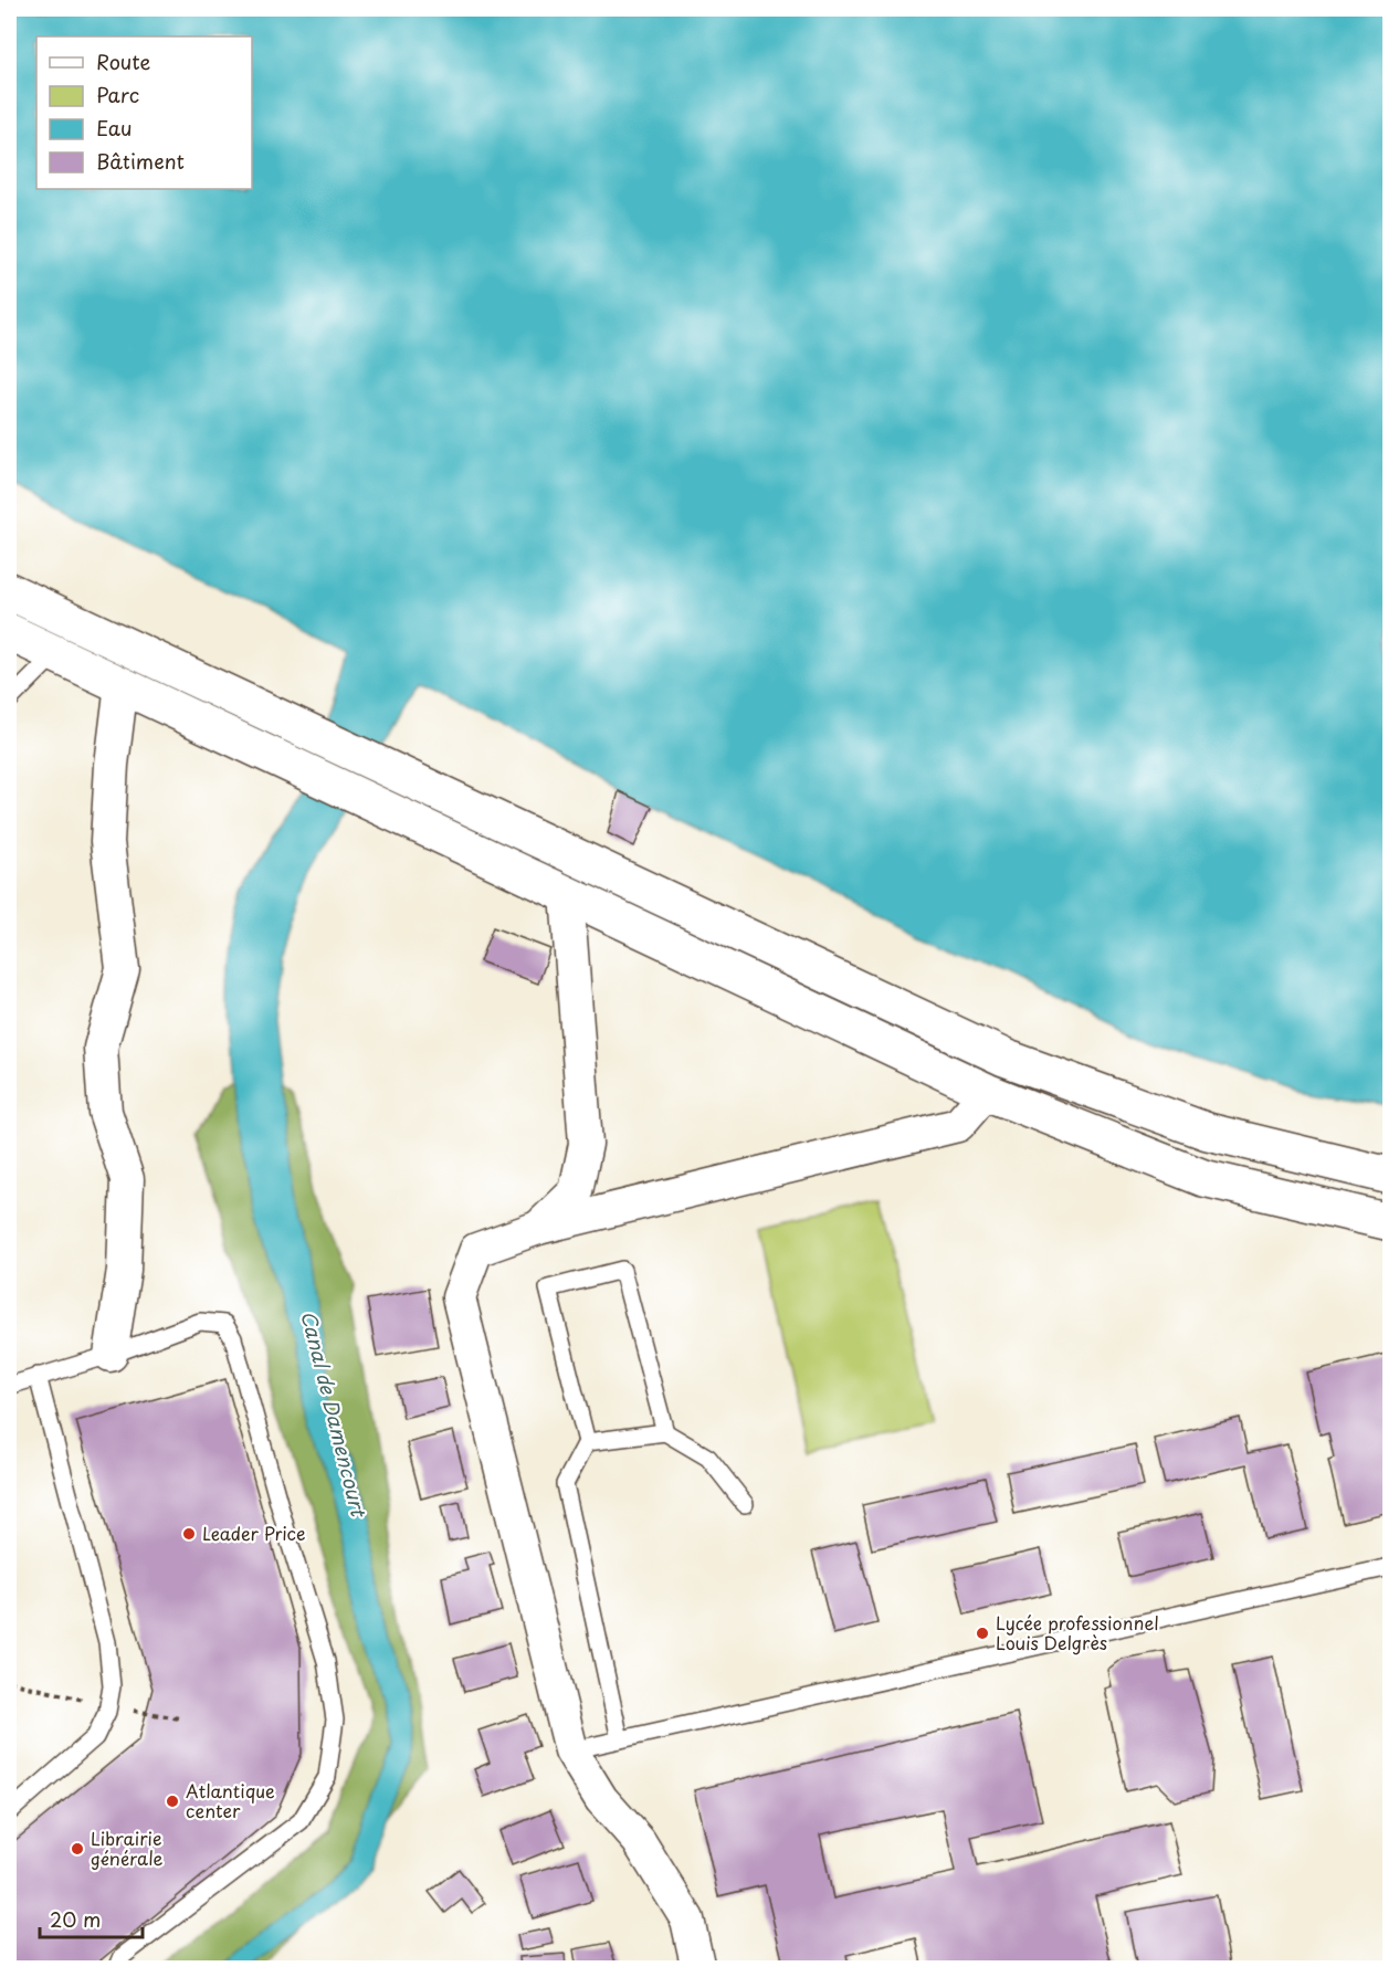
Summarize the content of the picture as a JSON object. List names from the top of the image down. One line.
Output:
{"water":["Canal de Damencourt"],"places":["Leader Price","Lycée professionnel Louis Delgrès","Atlantique center","Librairie générale"],"legend":["Route","Parc","Eau","Bâtiment"],"scale_bar":"20 m"}
